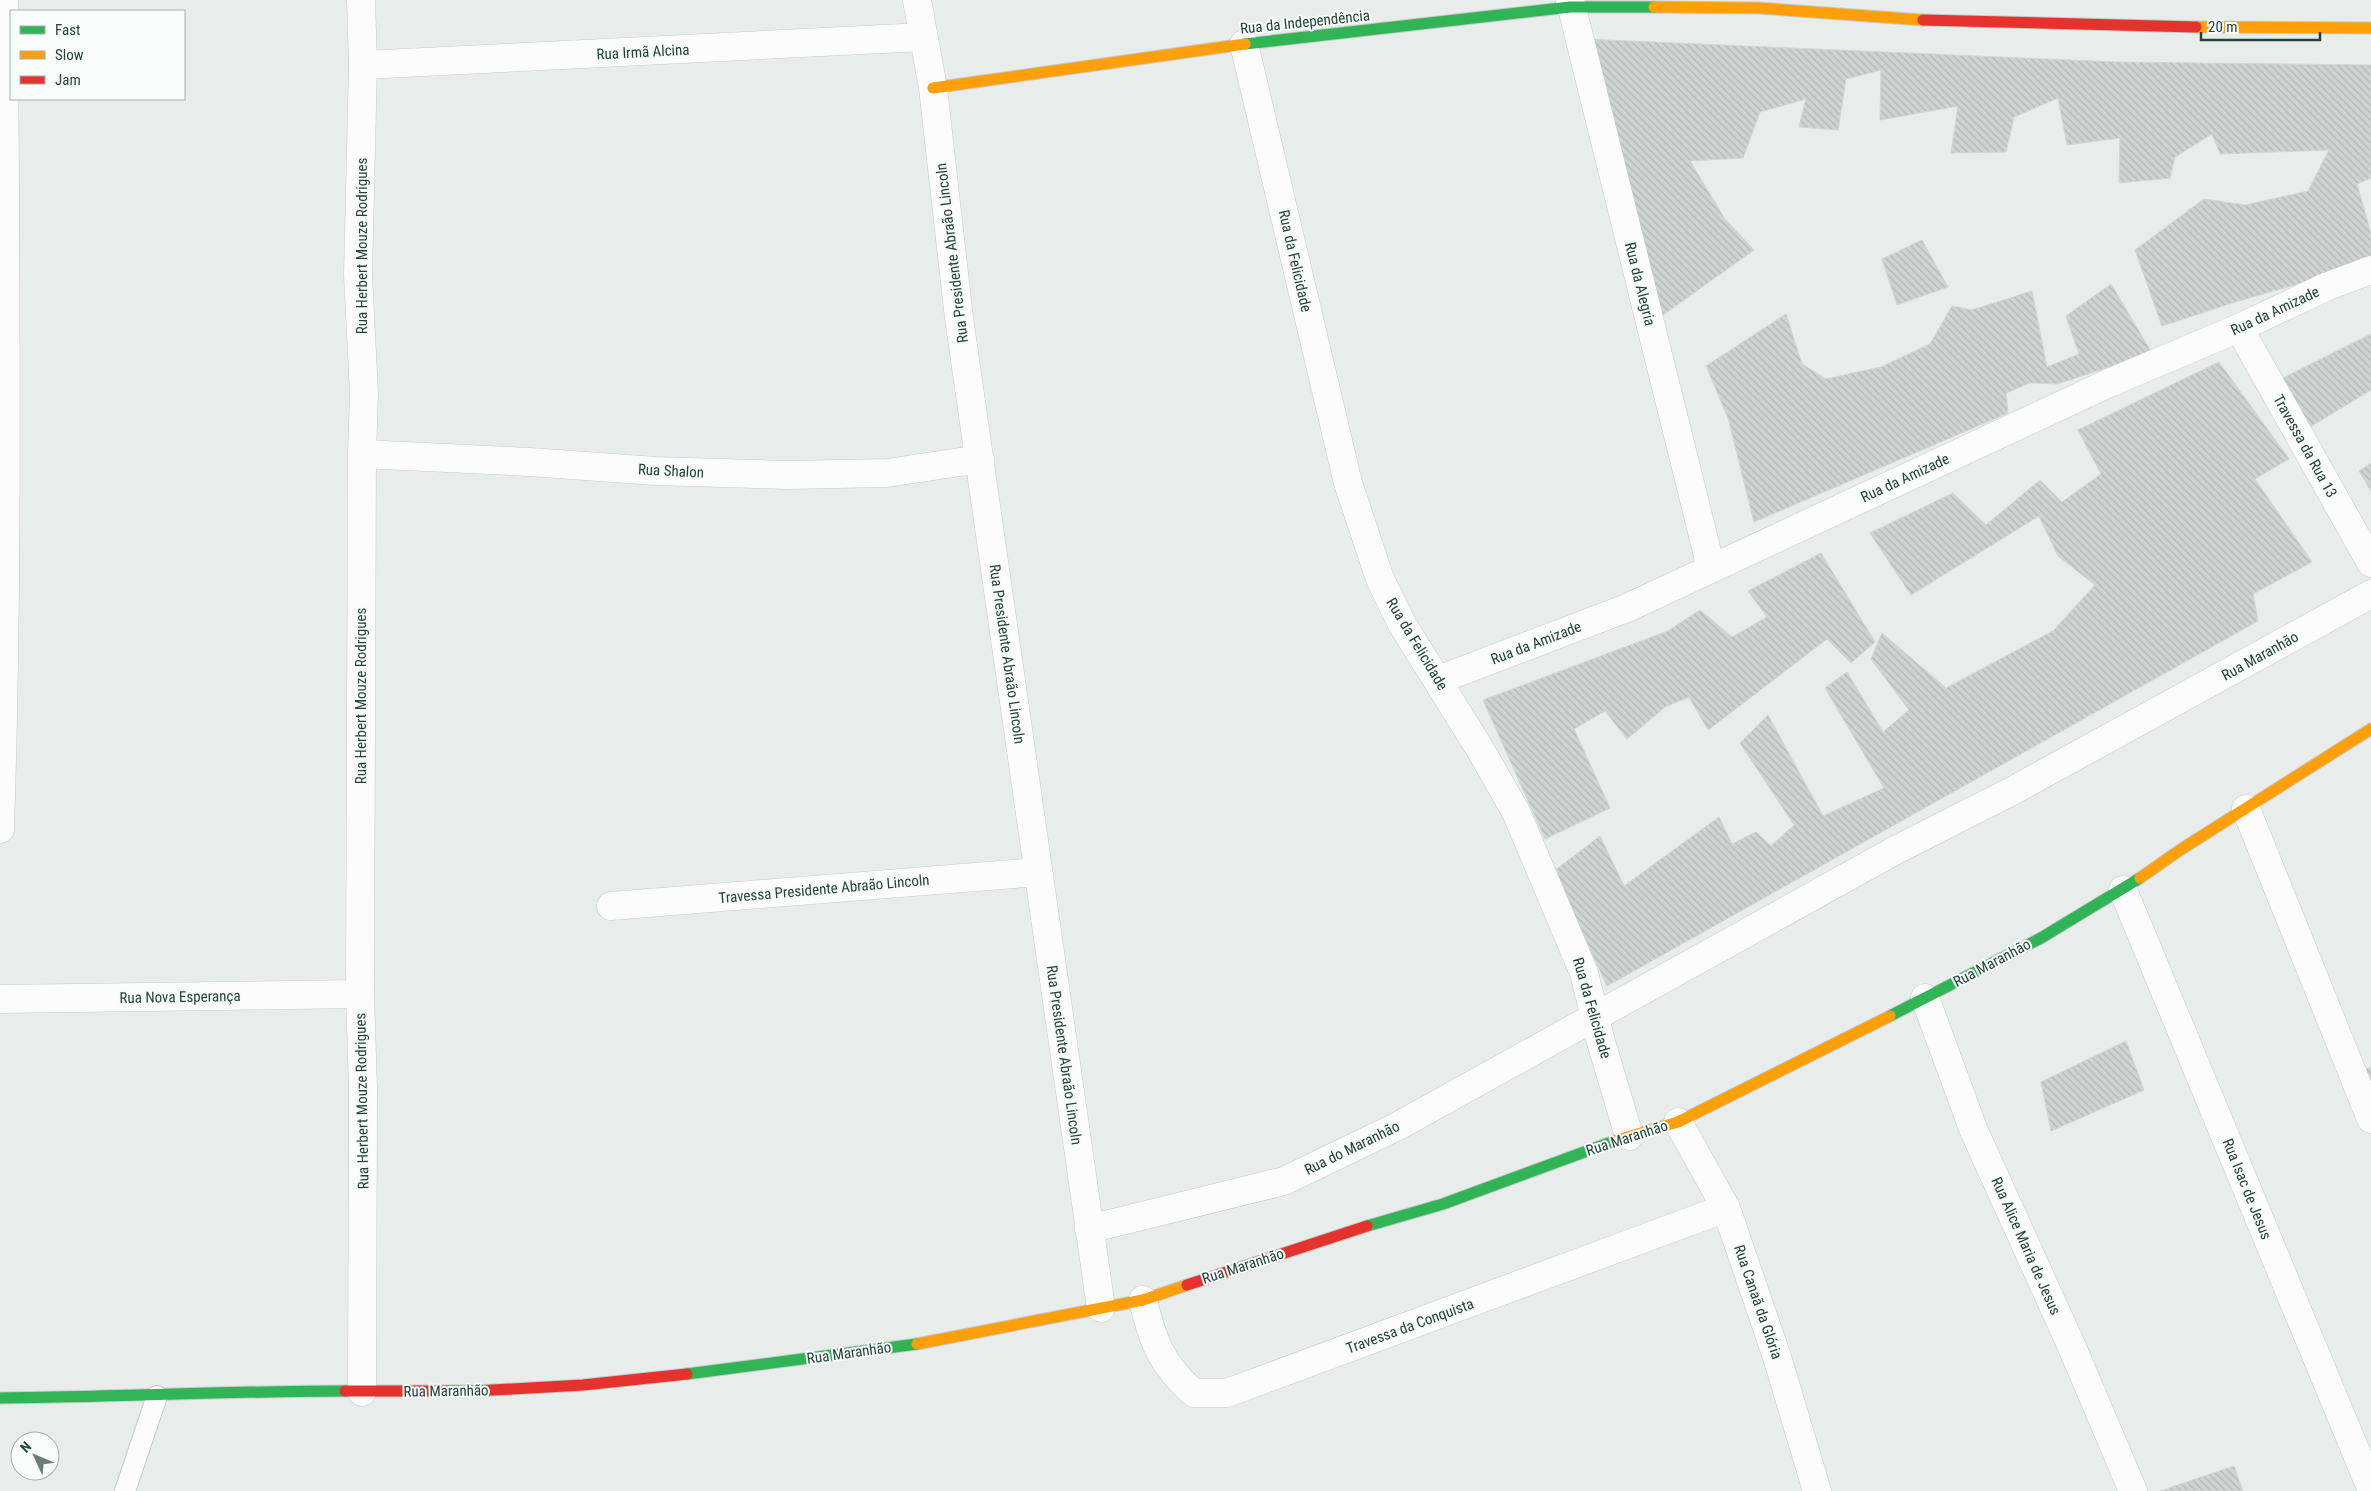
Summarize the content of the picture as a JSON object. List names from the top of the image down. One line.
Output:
{"streets":{"main road":["Rua da Independência","Rua Maranhão"],"street":["Rua Irmã Alcina","Rua Herbert Mouze Rodrigues","Rua Presidente Abraão Lincoln","Rua da Felicidade","Rua da Alegria","Rua da Amizade","Travessa da Rua 13","Rua Shalon","Travessa Presidente Abraão Lincoln","Rua Nova Esperança","Rua do Maranhão","Rua Isac de Jesus","Rua Alice Maria de Jesus","Rua Canaã da Glória","Travessa da Conquista"]},"crossings":[["Rua da Independência","Rua Presidente Abraão Lincoln"],["Rua da Independência","Rua da Felicidade"],["Rua da Independência","Rua da Alegria"],["Rua Irmã Alcina","Rua Herbert Mouze Rodrigues"],["Rua Irmã Alcina","Rua Presidente Abraão Lincoln"],["Rua Herbert Mouze Rodrigues","Rua Shalon"],["Rua Herbert Mouze Rodrigues","Rua Maranhão"],["Rua Herbert Mouze Rodrigues","Rua Nova Esperança"],["Rua Presidente Abraão Lincoln","Rua Shalon"],["Rua Presidente Abraão Lincoln","Rua Maranhão"],["Rua Presidente Abraão Lincoln","Travessa Presidente Abraão Lincoln"],["Rua Presidente Abraão Lincoln","Rua do Maranhão"],["Rua da Felicidade","Rua da Amizade"],["Rua da Felicidade","Rua Maranhão"],["Rua da Felicidade","Rua do Maranhão"],["Rua da Alegria","Rua da Amizade"],["Rua da Amizade","Travessa da Rua 13"],["Rua Maranhão","Rua do Maranhão"],["Rua Maranhão","Rua Isac de Jesus"],["Rua Maranhão","Rua Alice Maria de Jesus"],["Rua Maranhão","Rua Canaã da Glória"],["Rua Maranhão","Travessa da Conquista"],["Rua Canaã da Glória","Travessa da Conquista"]],"legend":["Fast","Slow","Jam"],"scale_bar":"20 m","north":"top left"}
